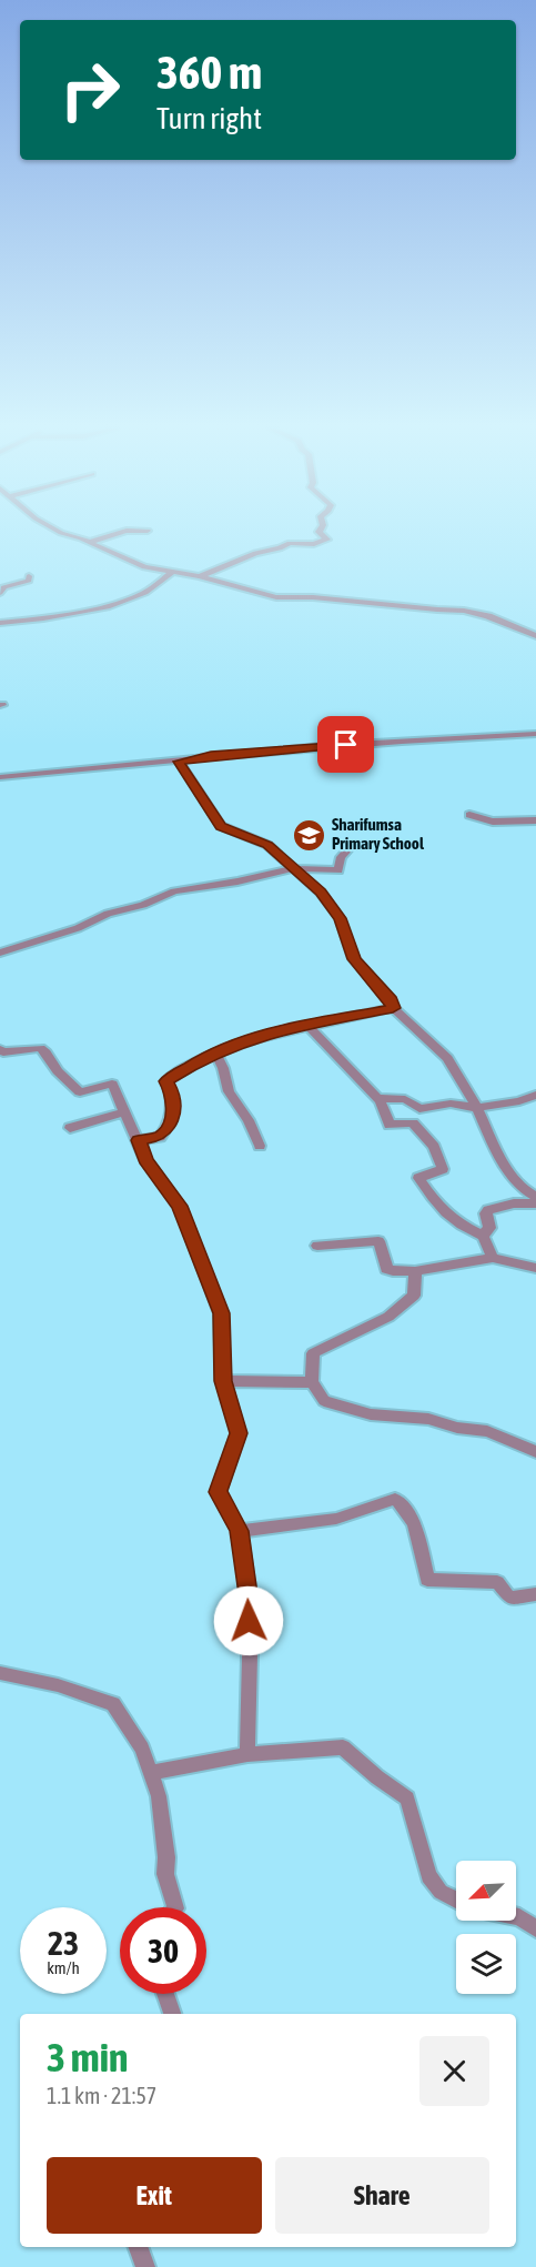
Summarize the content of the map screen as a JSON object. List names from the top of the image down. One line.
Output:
{"places":{"school or university":["Sharifumsa Primary School"]},"north":"bottom left","page":{"turn":["360 m","Turn right"],"speed":"23 km/h","limit":"30","heading":["3 min","1.1 km · 21:57"],"buttons":["Exit","Share"]}}
